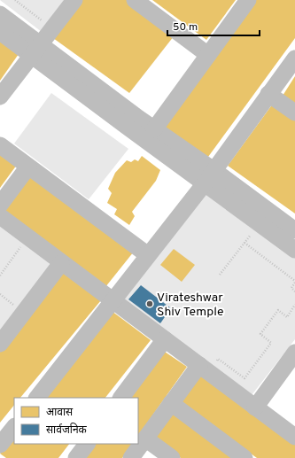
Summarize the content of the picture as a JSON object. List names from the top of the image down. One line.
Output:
{"places":["Virateshwar Shiv Temple"],"legend":["आवास","सार्वजनिक"],"scale_bar":"50 m"}
